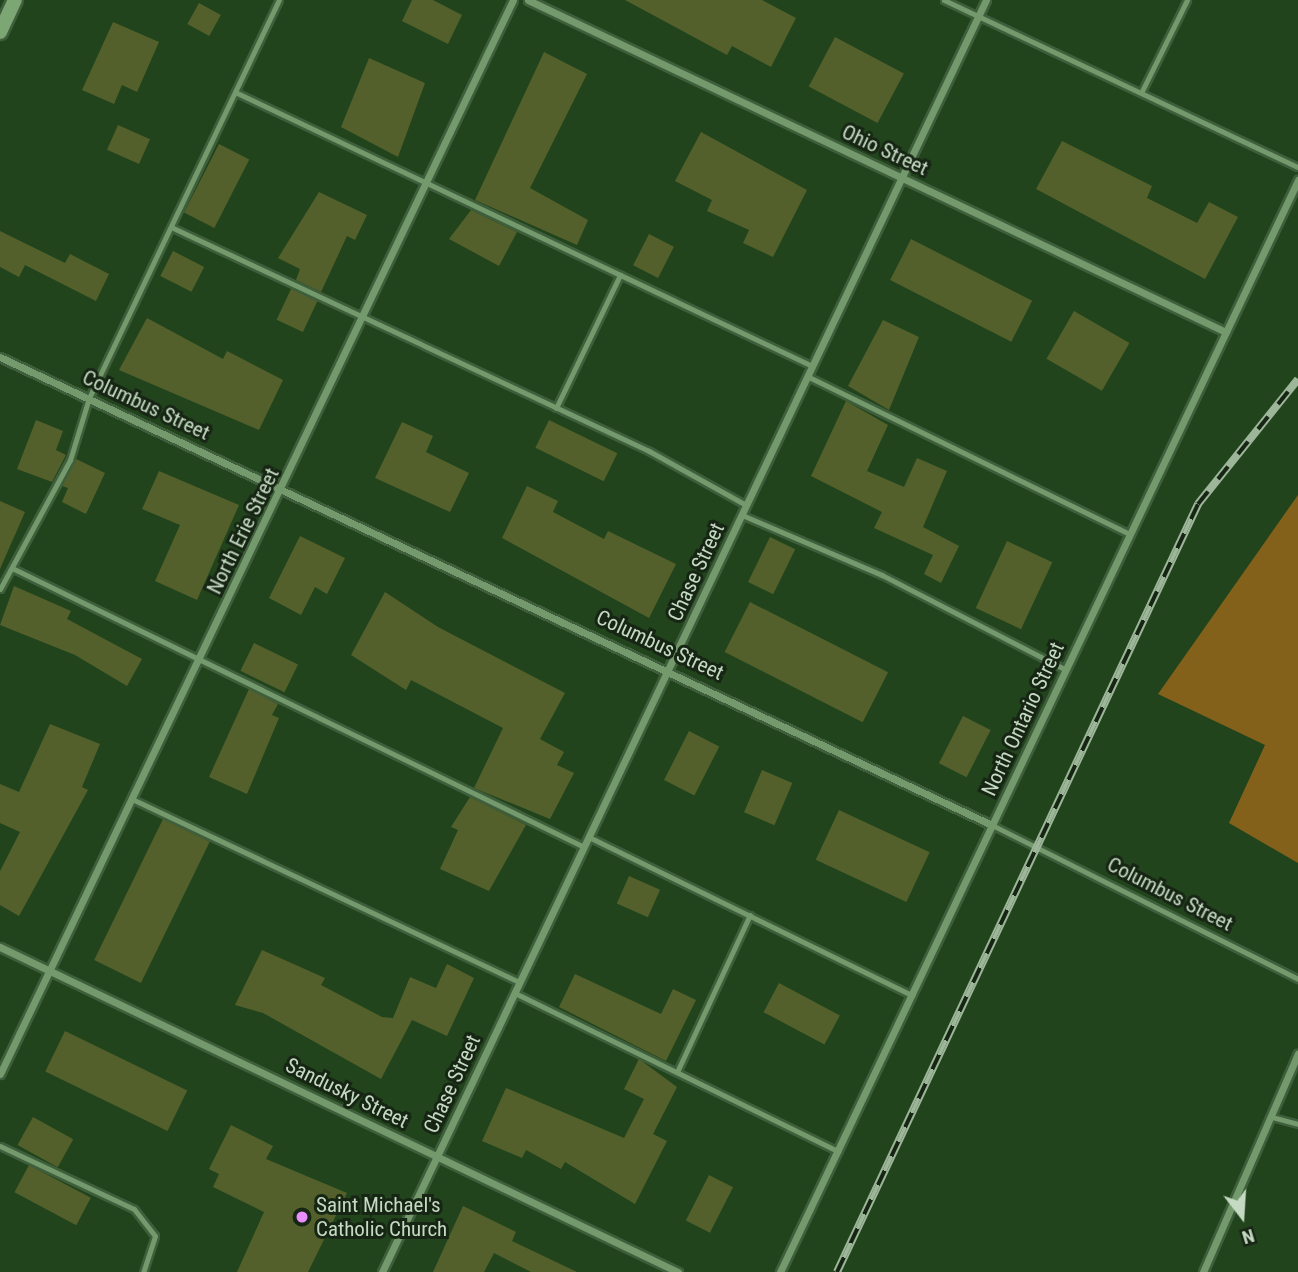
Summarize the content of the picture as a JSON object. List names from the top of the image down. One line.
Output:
{"streets":{"street":["Ohio Street","Columbus Street","North Erie Street","Chase Street","North Ontario Street","Sandusky Street"]},"crossings":[["Ohio Street","Chase Street"],["Ohio Street","North Ontario Street"],["Columbus Street","North Erie Street"],["Columbus Street","Chase Street"],["Columbus Street","North Ontario Street"],["North Erie Street","Sandusky Street"],["Chase Street","Sandusky Street"]],"places":["Saint Michael's Catholic Church"],"north":"bottom"}
